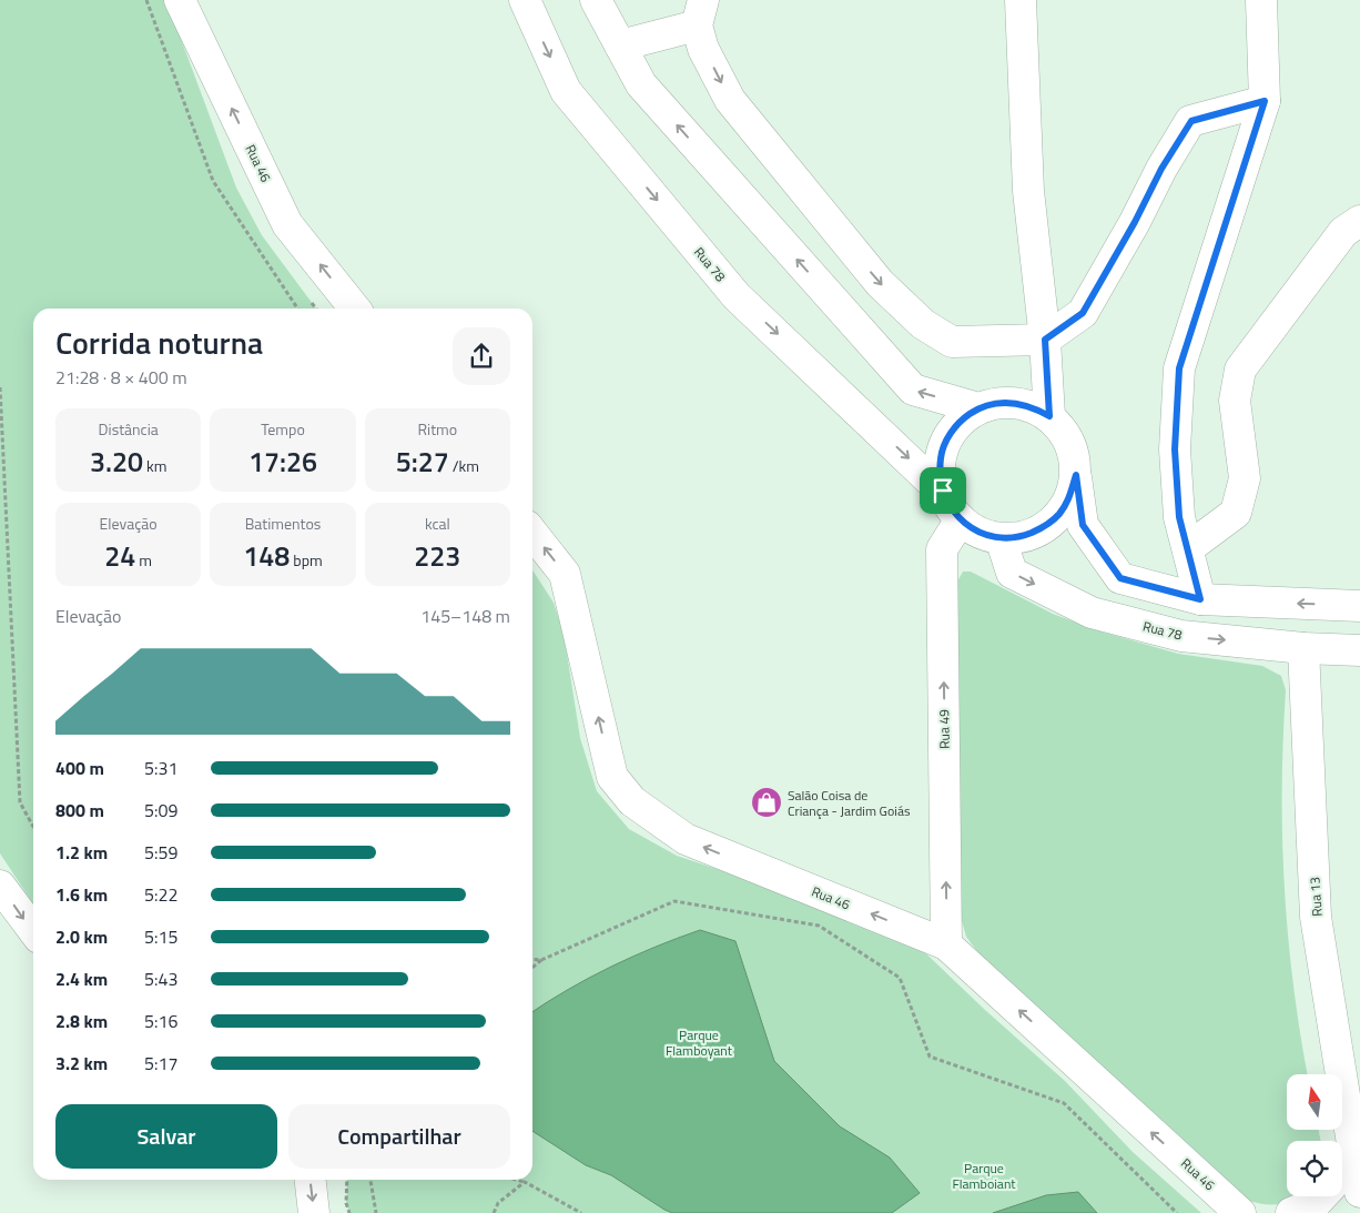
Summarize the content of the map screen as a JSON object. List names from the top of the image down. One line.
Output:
{"streets":{"street":["Rua 46","Rua 78","Rua 49","Rua 13"]},"crossings":[["Rua 46","Rua 49"],["Rua 78","Rua 49"],["Rua 78","Rua 13"]],"one_way":["Rua 46","Rua 49"],"parks":["Parque Flamboyant","Parque Flamboiant"],"places":{"shop":["Salão Coisa de Criança - Jardim Goiás"]},"north":"top","page":{"heading":["Corrida noturna","21:28 · 8 × 400 m"],"stats":[["Distância","3.20 km"],["Tempo","17:26"],["Ritmo","5:27 /km"],["Elevação","24 m"],["Batimentos","148 bpm"],["kcal","223"]],"chart":["Elevação","145–148 m"],"list":[{"name":"400 m","note":"5:31"},{"name":"800 m","note":"5:09"},{"name":"1.2 km","note":"5:59"},{"name":"1.6 km","note":"5:22"},{"name":"2.0 km","note":"5:15"},{"name":"2.4 km","note":"5:43"},{"name":"2.8 km","note":"5:16"},{"name":"3.2 km","note":"5:17"}],"buttons":["Salvar","Compartilhar"]}}
